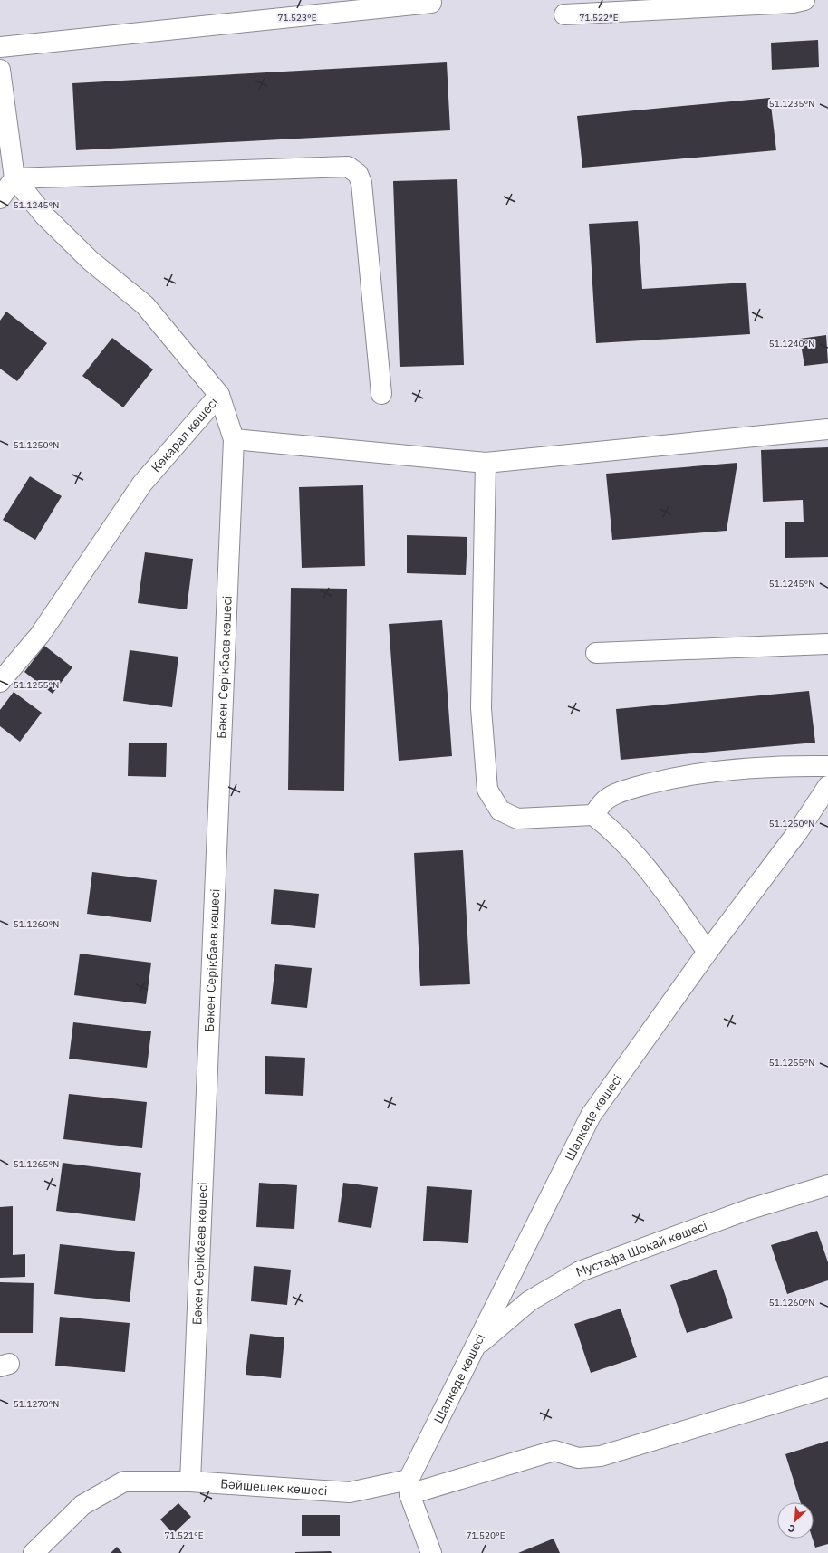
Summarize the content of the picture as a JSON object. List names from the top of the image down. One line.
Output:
{"streets":{"street":["Көкарал көшесі","Бәкен Серікбаев көшесі","Шалкөде көшесі","Мустафа Шокай көшесі","Бәйшешек көшесі"]},"crossings":[["Көкарал көшесі","Бәкен Серікбаев көшесі"],["Бәкен Серікбаев көшесі","Бәйшешек көшесі"],["Шалкөде көшесі","Мустафа Шокай көшесі"],["Шалкөде көшесі","Бәйшешек көшесі"]],"north":"bottom left","coordinates":["71.523°E","71.522°E","51.1235°N","51.1245°N","51.1240°N","51.1250°N","51.1255°N","51.1260°N","51.1265°N","51.1270°N","71.521°E","71.520°E"]}
